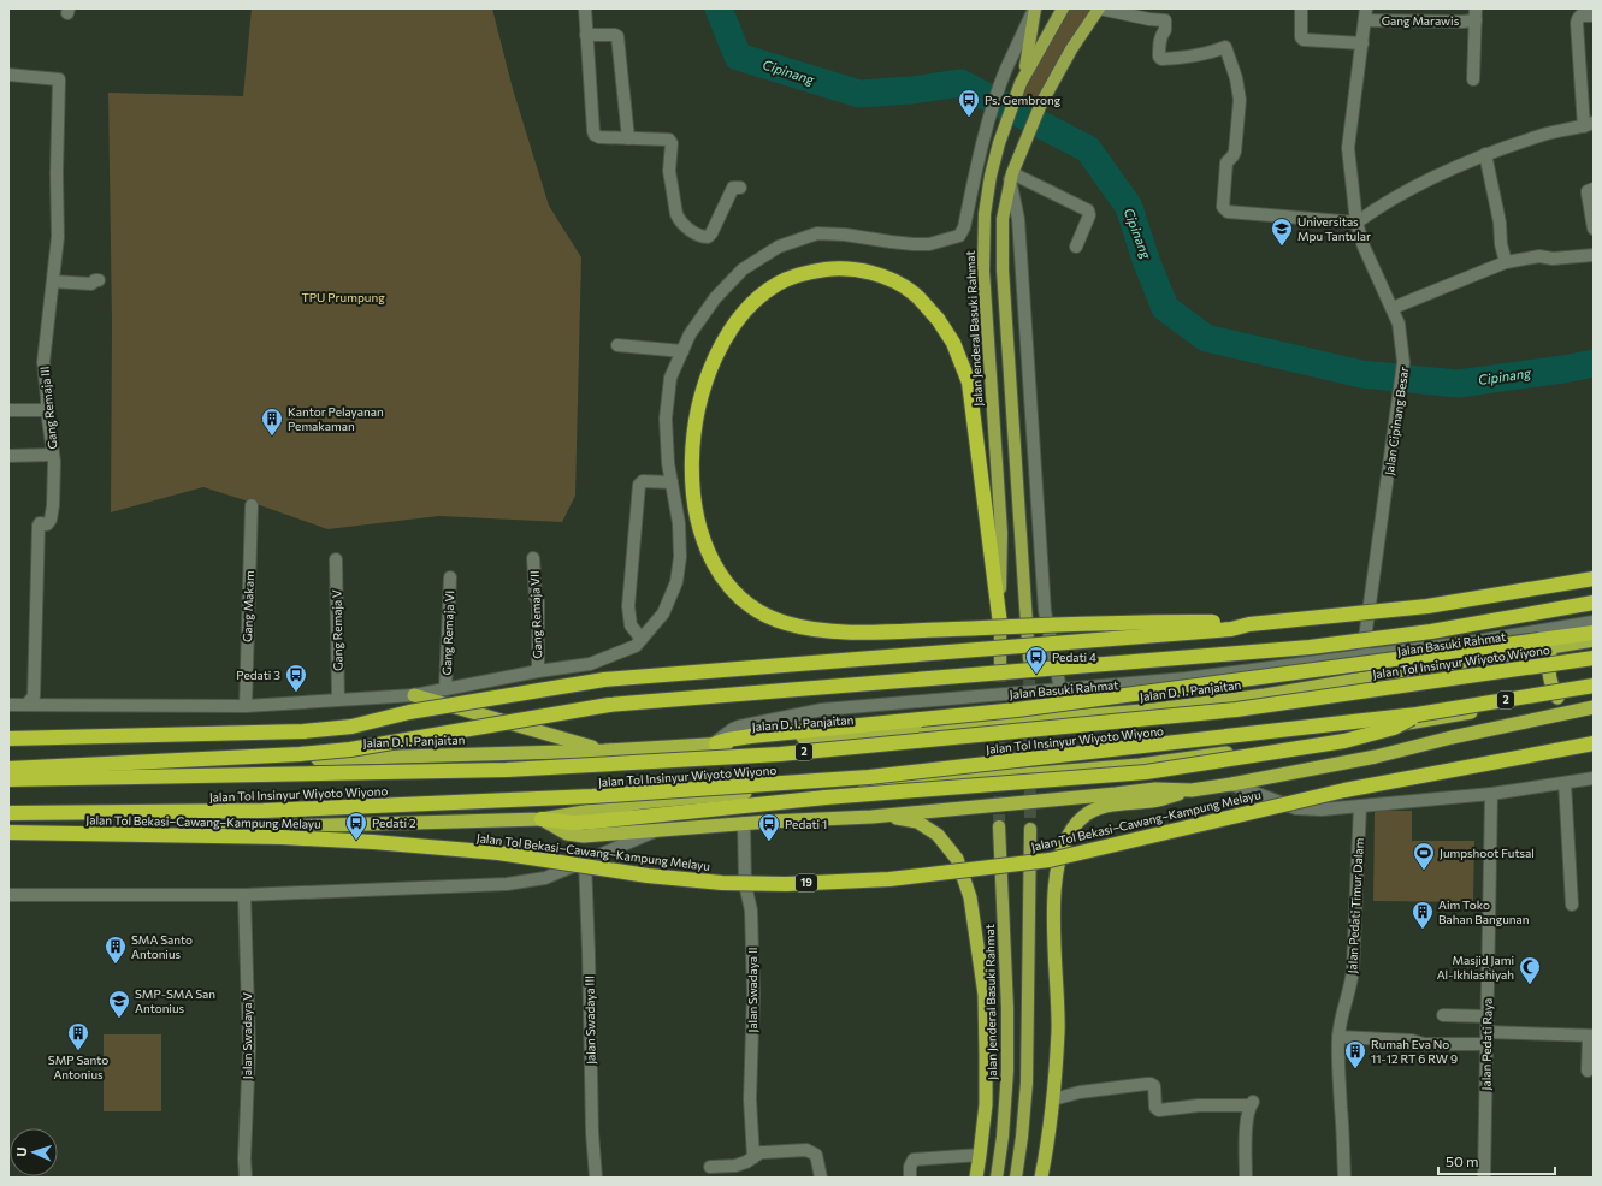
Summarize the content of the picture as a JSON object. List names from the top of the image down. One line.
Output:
{"streets":{"highway":["Jalan Tol Insinyur Wiyoto Wiyono","Jalan D. I. Panjaitan","2","Jalan Tol Bekasi–Cawang–Kampung Melayu","19"],"main road":["Jalan Jenderal Basuki Rahmat"],"street":["Gang Marawis","Gang Remaja III","Jalan Cipinang Besar","Gang Makam","Gang Remaja VII","Gang Remaja V","Gang Remaja VI","Jalan Basuki Rahmat","Jalan Pedati Timur Dalam","Jalan Swadaya II","Jalan Swadaya III","Jalan Swadaya V","Jalan Pedati Raya"]},"crossings":[["Gang Marawis","Jalan Cipinang Besar"],["Jalan Cipinang Besar","Jalan Basuki Rahmat"],["Jalan Basuki Rahmat","Jalan D. I. Panjaitan"]],"water":["Cipinang"],"parks":["TPU Prumpung"],"places":{"bus stop":["Ps. Gembrong","Pedati 4","Pedati 3","Pedati 2","Pedati 1"],"school or university":["Universitas Mpu Tantular","SMP-SMA San Antonius"],"building":["Kantor Pelayanan Pemakaman","Aim Toko Bahan Bangunan","SMA Santo Antonius","SMP Santo Antonius","Rumah Eva No 11-12 RT 6 RW 9"],"sports":["Jumpshoot Futsal"],"mosque":["Masjid Jami Al-Ikhlashiyah"]},"scale_bar":"50 m","north":"left"}
